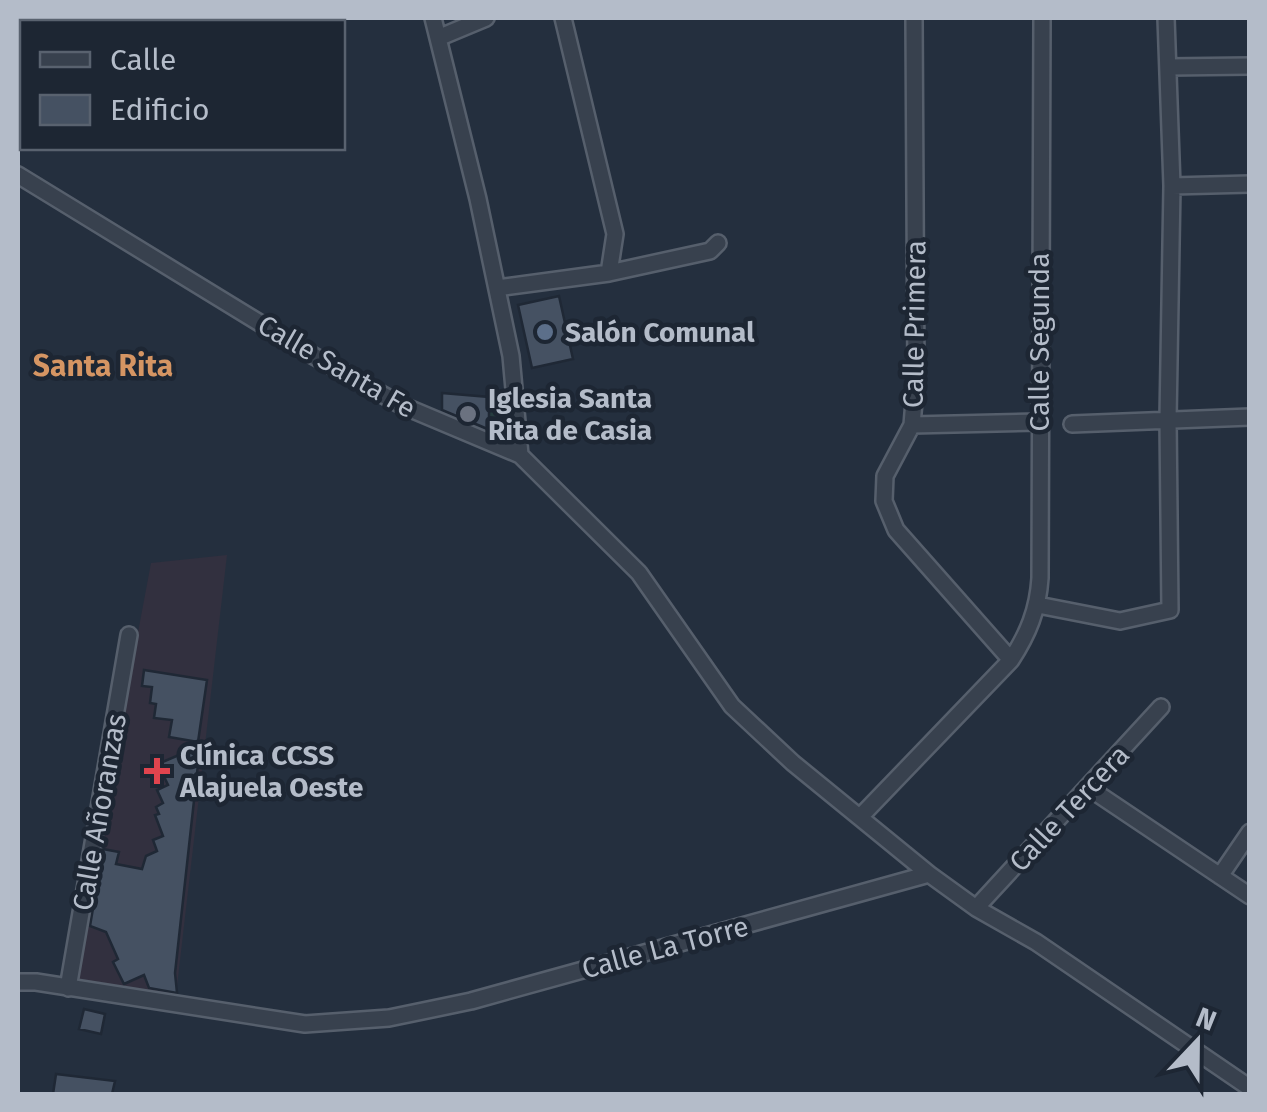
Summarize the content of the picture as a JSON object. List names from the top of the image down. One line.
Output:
{"streets":{"street":["Calle Primera","Calle Segunda","Calle Santa Fe","Calle Tercera","Calle Añoranzas","Calle La Torre"]},"crossings":[["Calle Primera","Calle Segunda"],["Calle Santa Fe","Calle La Torre"],["Calle Añoranzas","Calle La Torre"]],"districts":["Santa Rita"],"places":{"other":["Salón Comunal","Iglesia Santa Rita de Casia"],"health":["Clínica CCSS Alajuela Oeste"]},"legend":["Calle","Edificio"],"north":"top"}
